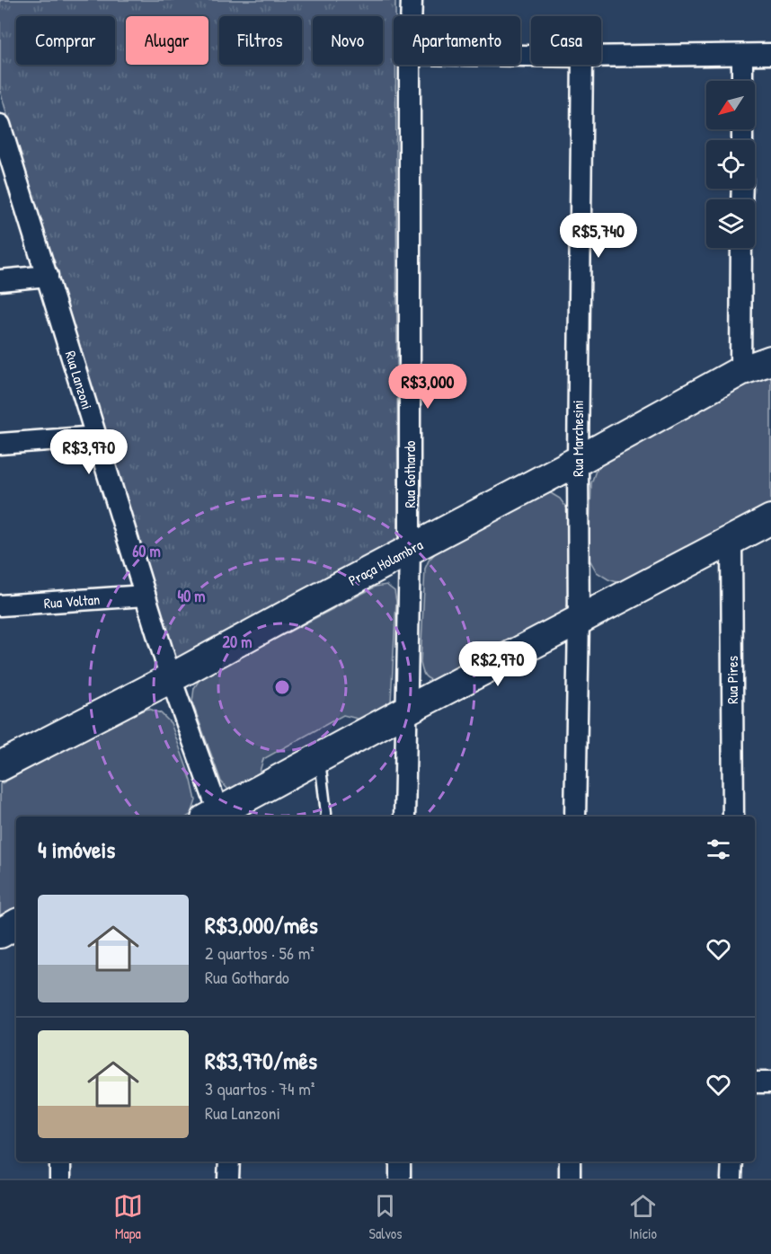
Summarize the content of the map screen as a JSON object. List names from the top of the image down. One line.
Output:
{"streets":{"street":["Rua Lanzoni","Rua Marchesini","Rua Gothardo","Praça Holambra","Rua Voltan","Rua Pires"]},"crossings":[["Rua Lanzoni","Praça Holambra"],["Rua Lanzoni","Rua Voltan"],["Rua Marchesini","Praça Holambra"],["Rua Gothardo","Praça Holambra"]],"north":"bottom left","page":{"chip":["Comprar","Alugar","Filtros","Novo","Apartamento","Casa"],"price":["R$5,740","R$3,000","R$3,970","R$2,970"],"heading":"4 imóveis","list":[{"name":"R$3,000/mês","note":"2 quartos · 56 m² · Rua Gothardo"},{"name":"R$3,970/mês","note":"3 quartos · 74 m² · Rua Lanzoni"}],"tabs":["Mapa","Salvos","Início"]},"rings":["60 m","40 m","20 m"]}
